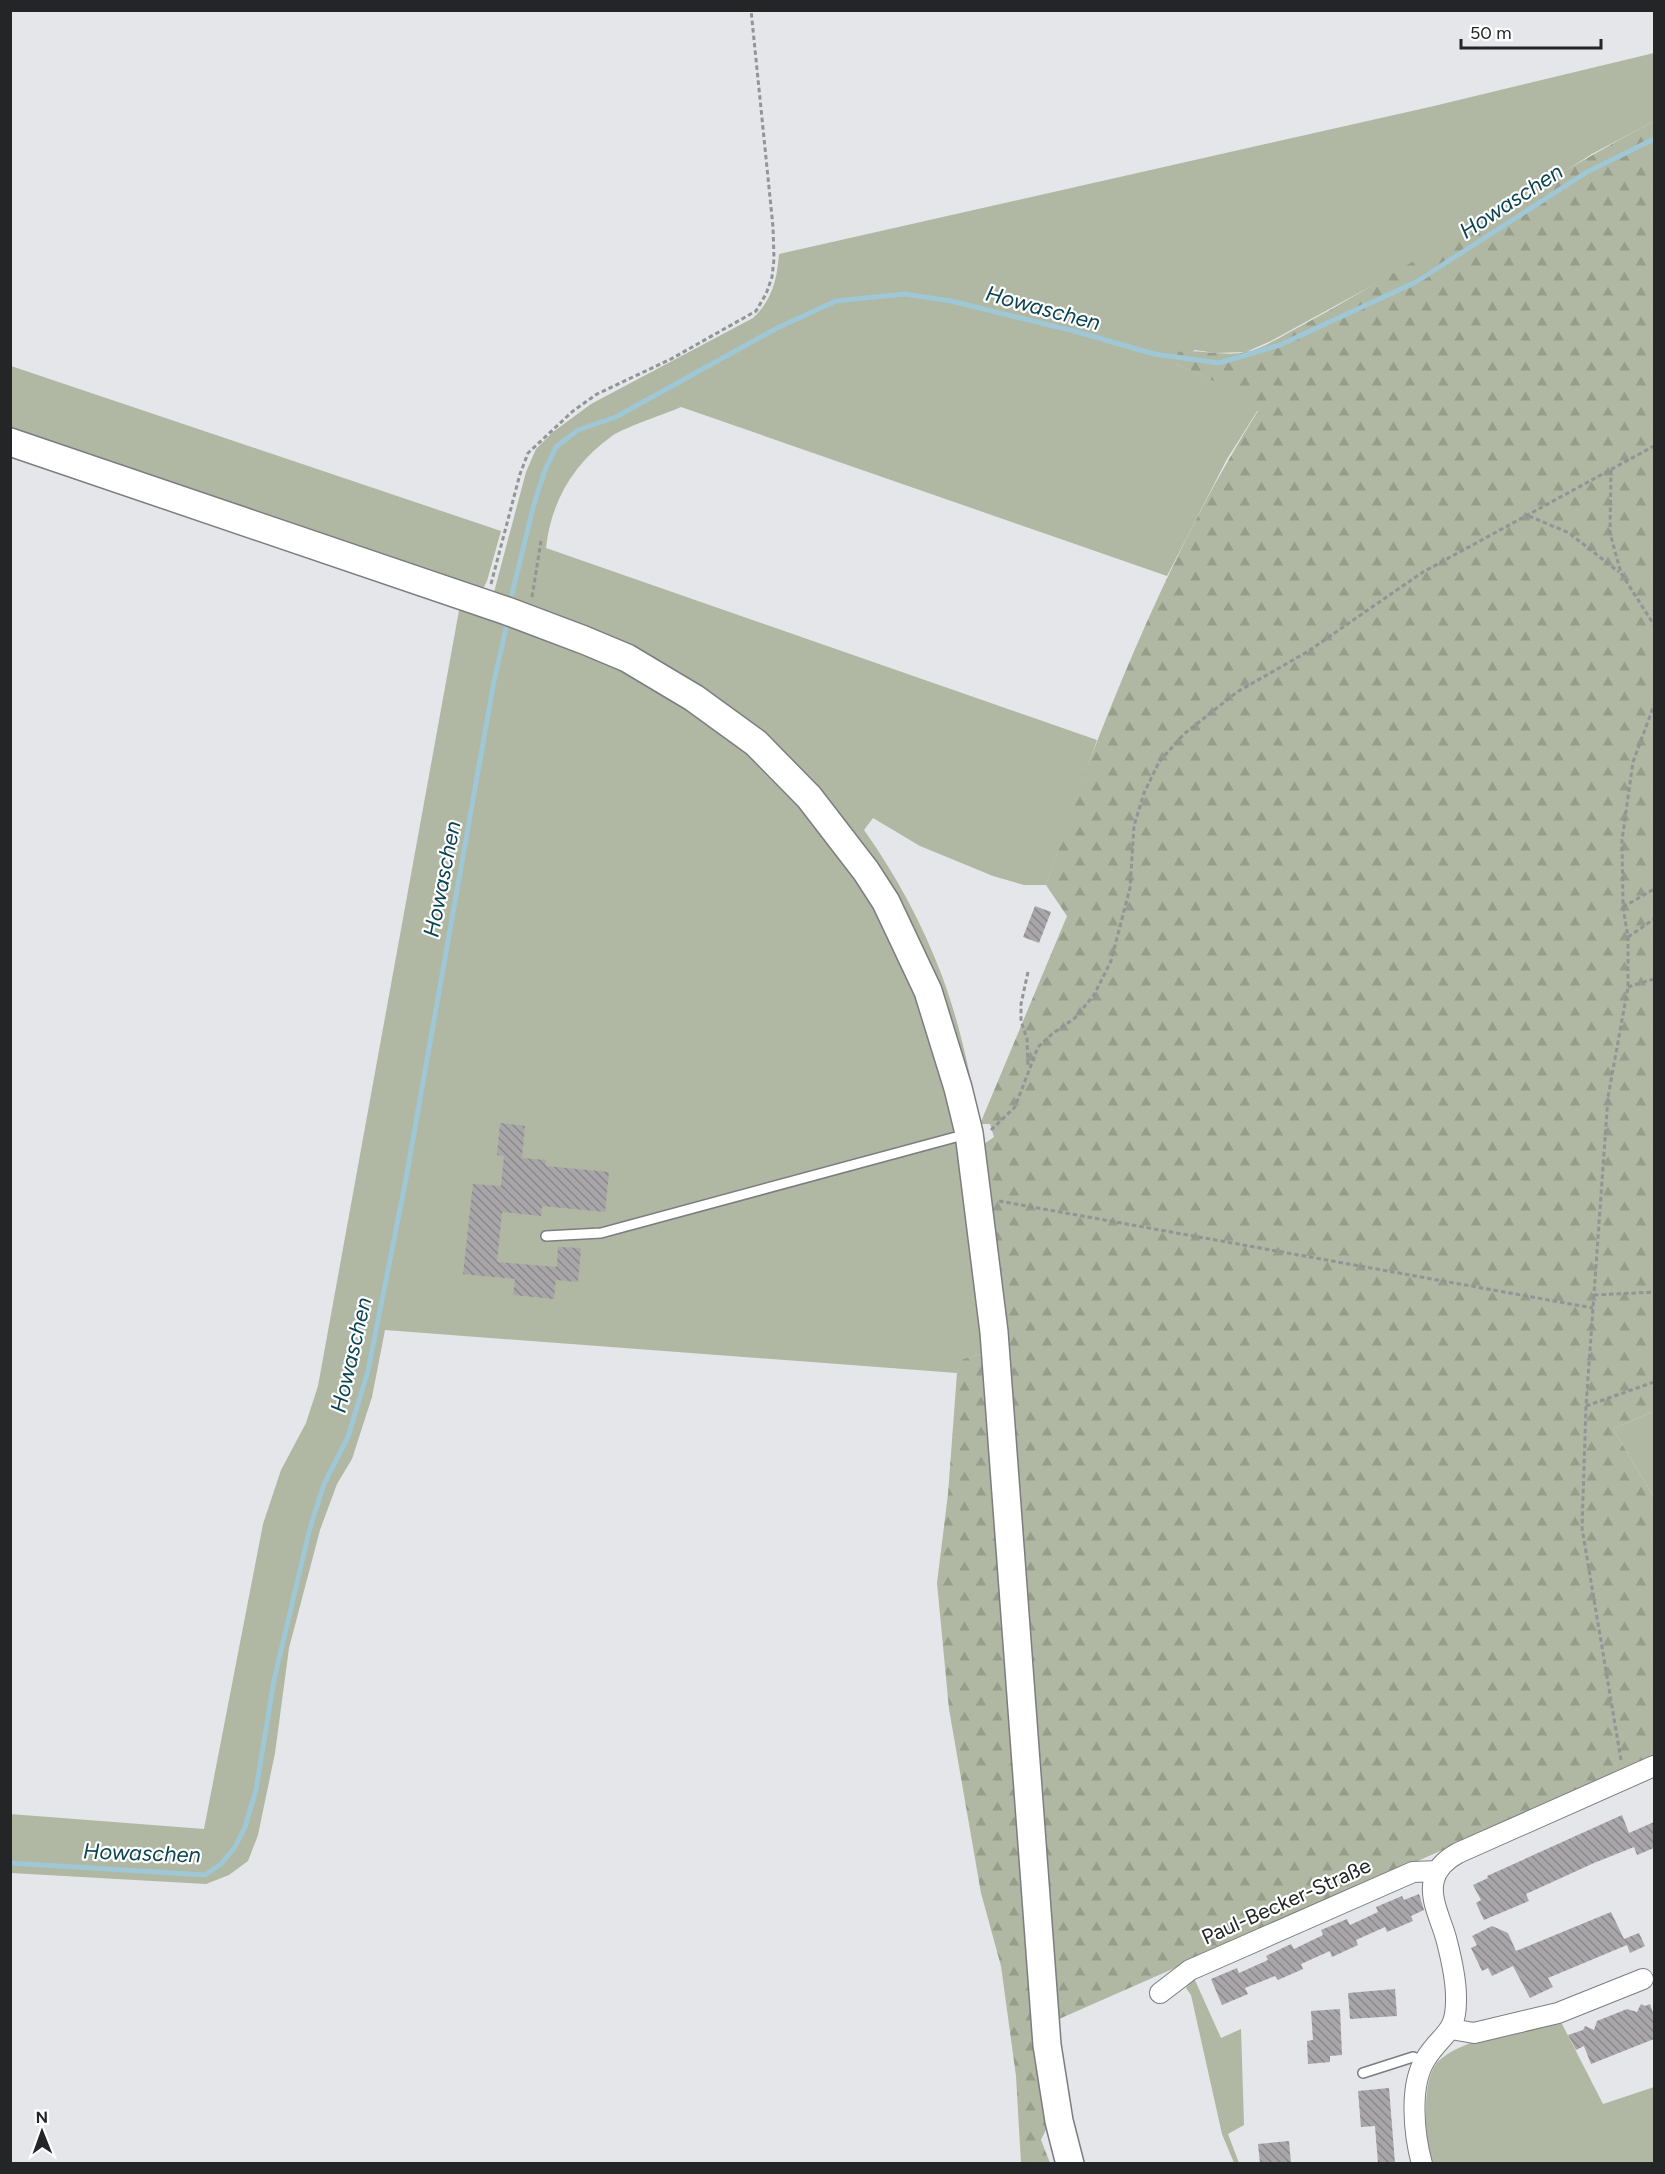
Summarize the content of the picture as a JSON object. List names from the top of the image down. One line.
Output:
{"streets":{"street":["Paul-Becker-Straße"]},"water":["Howaschen"],"scale_bar":"50 m","north":"top"}
